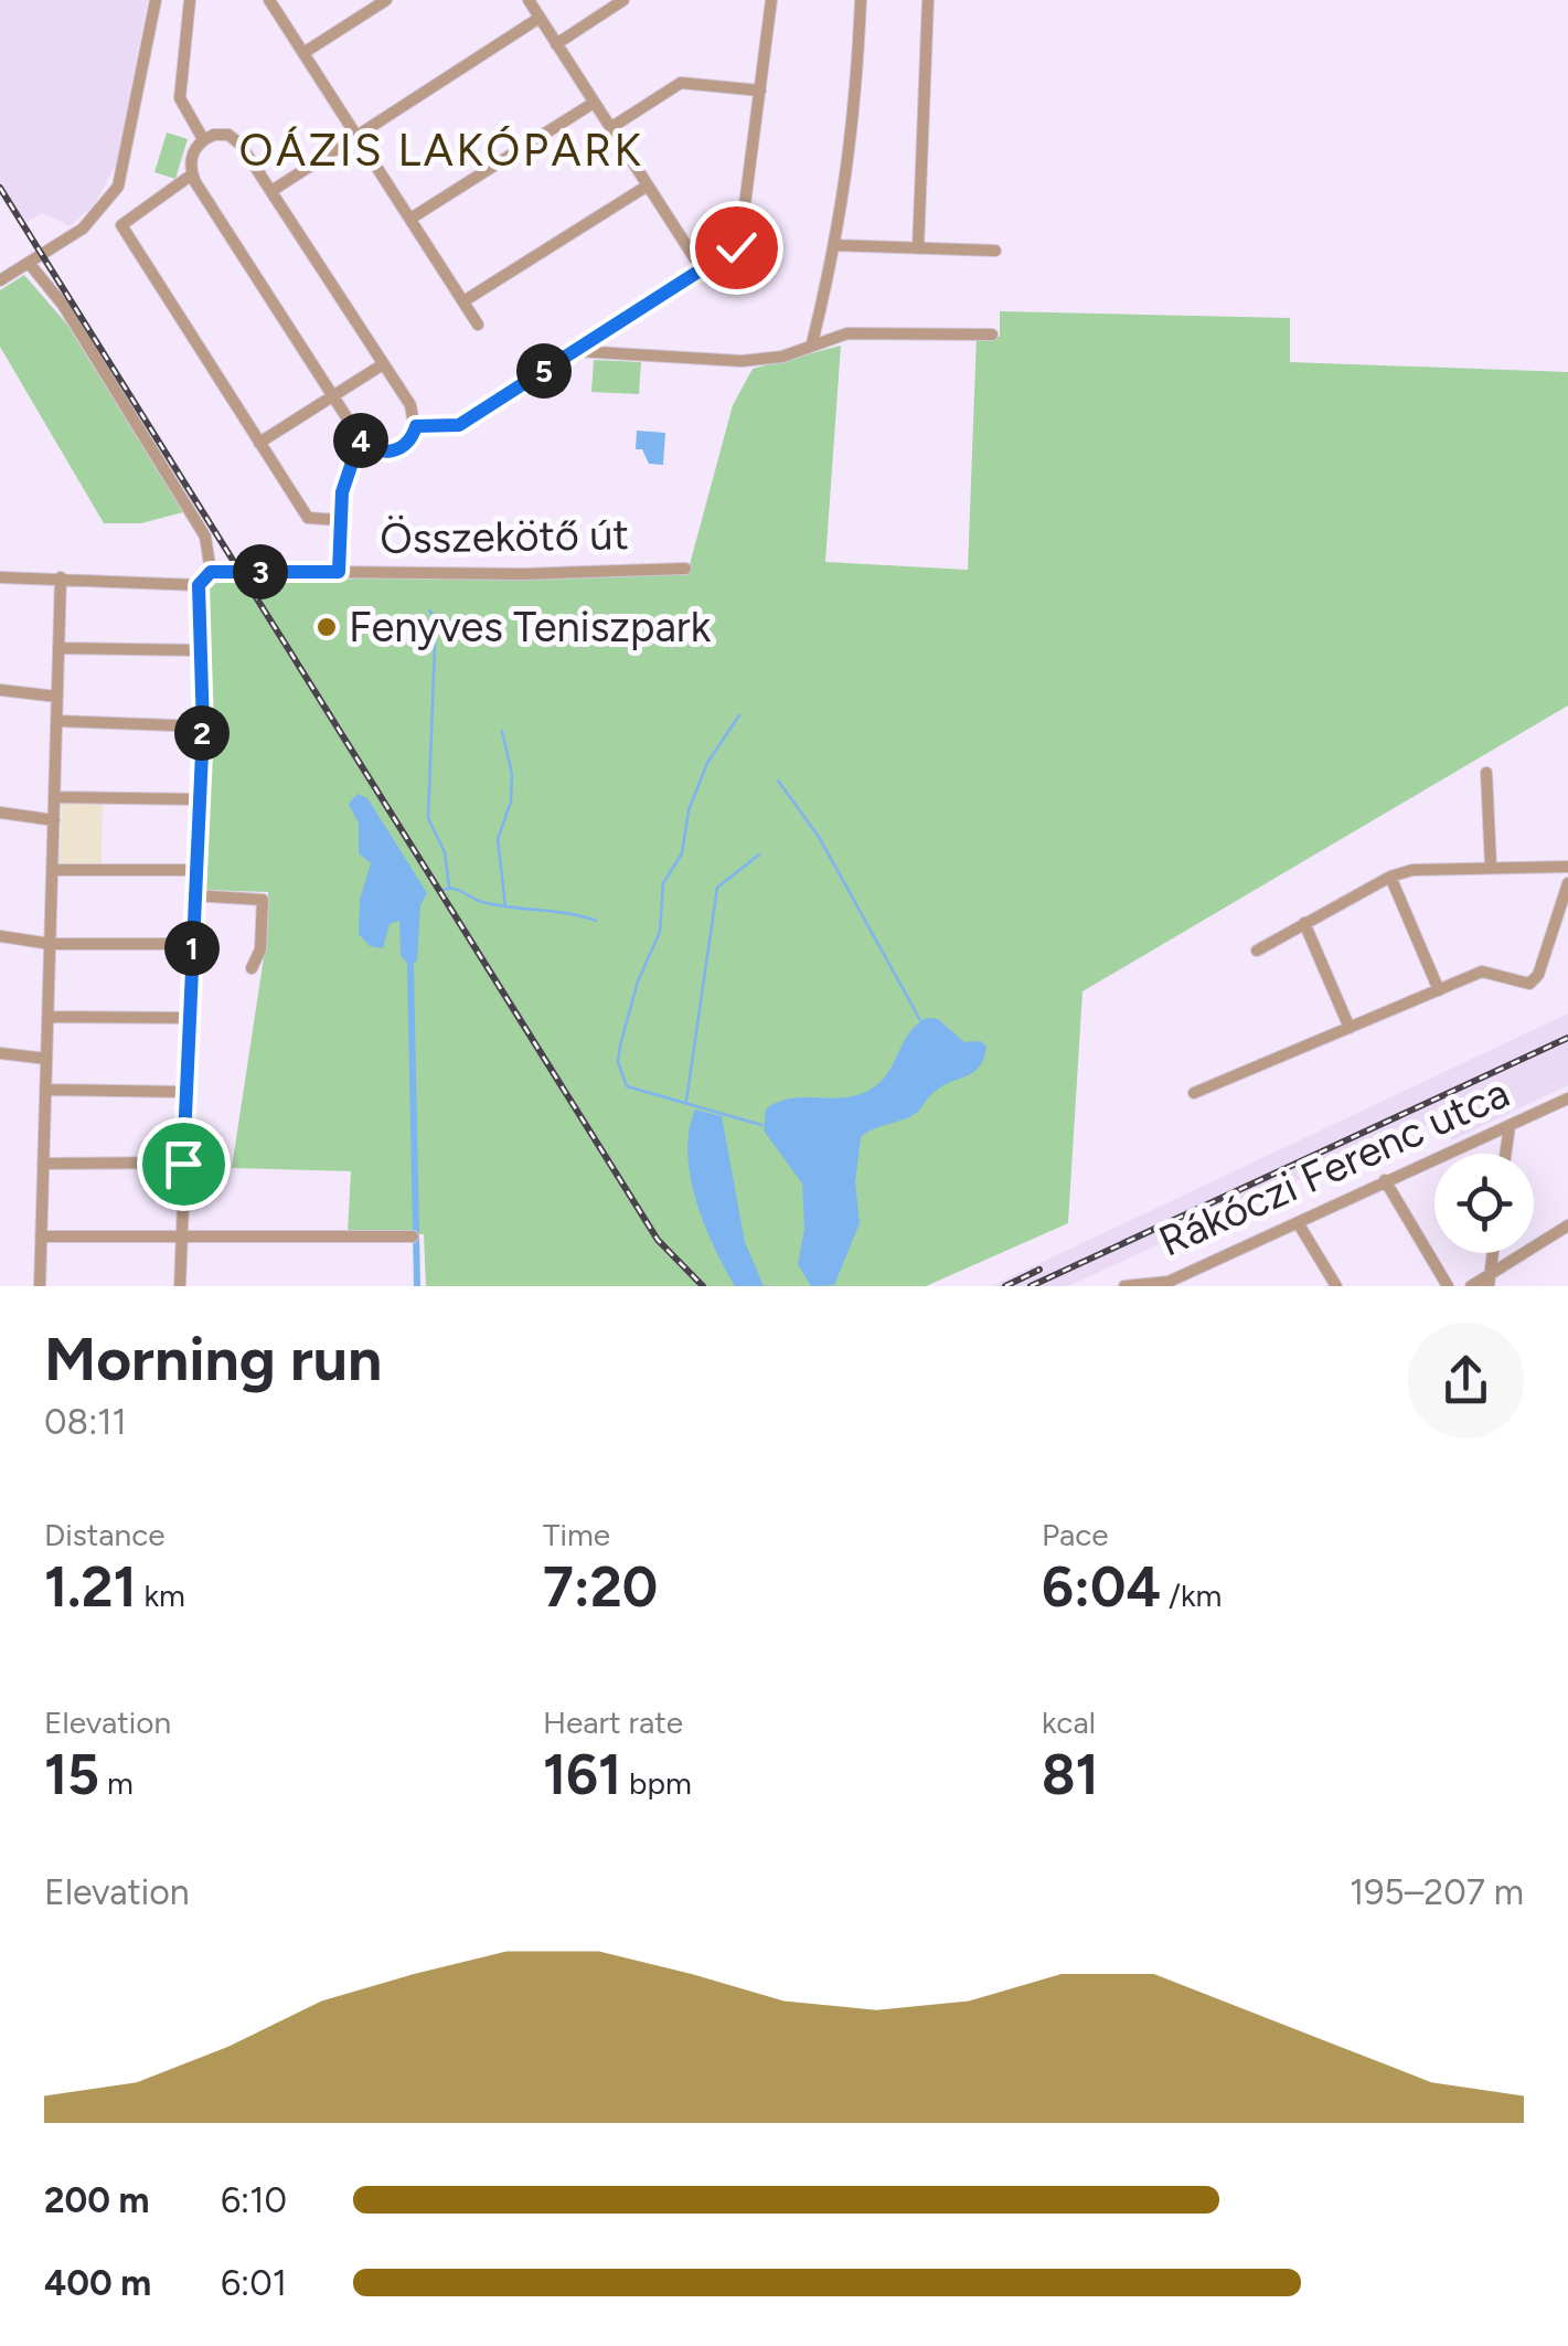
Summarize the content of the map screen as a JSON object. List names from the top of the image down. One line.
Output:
{"streets":{"street":["Összekötő út","Rákóczi Ferenc utca"]},"districts":["OÁZIS LAKÓPARK"],"places":["Fenyves Teniszpark"],"page":{"pins":["5","4","3","2","1"],"heading":["Morning run","08:11"],"stats":[["Distance","1.21 km"],["Time","7:20"],["Pace","6:04 /km"],["Elevation","15 m"],["Heart rate","161 bpm"],["kcal","81"]],"chart":["Elevation","195–207 m"],"list":[{"name":"200 m","note":"6:10"},{"name":"400 m","note":"6:01"}]}}
